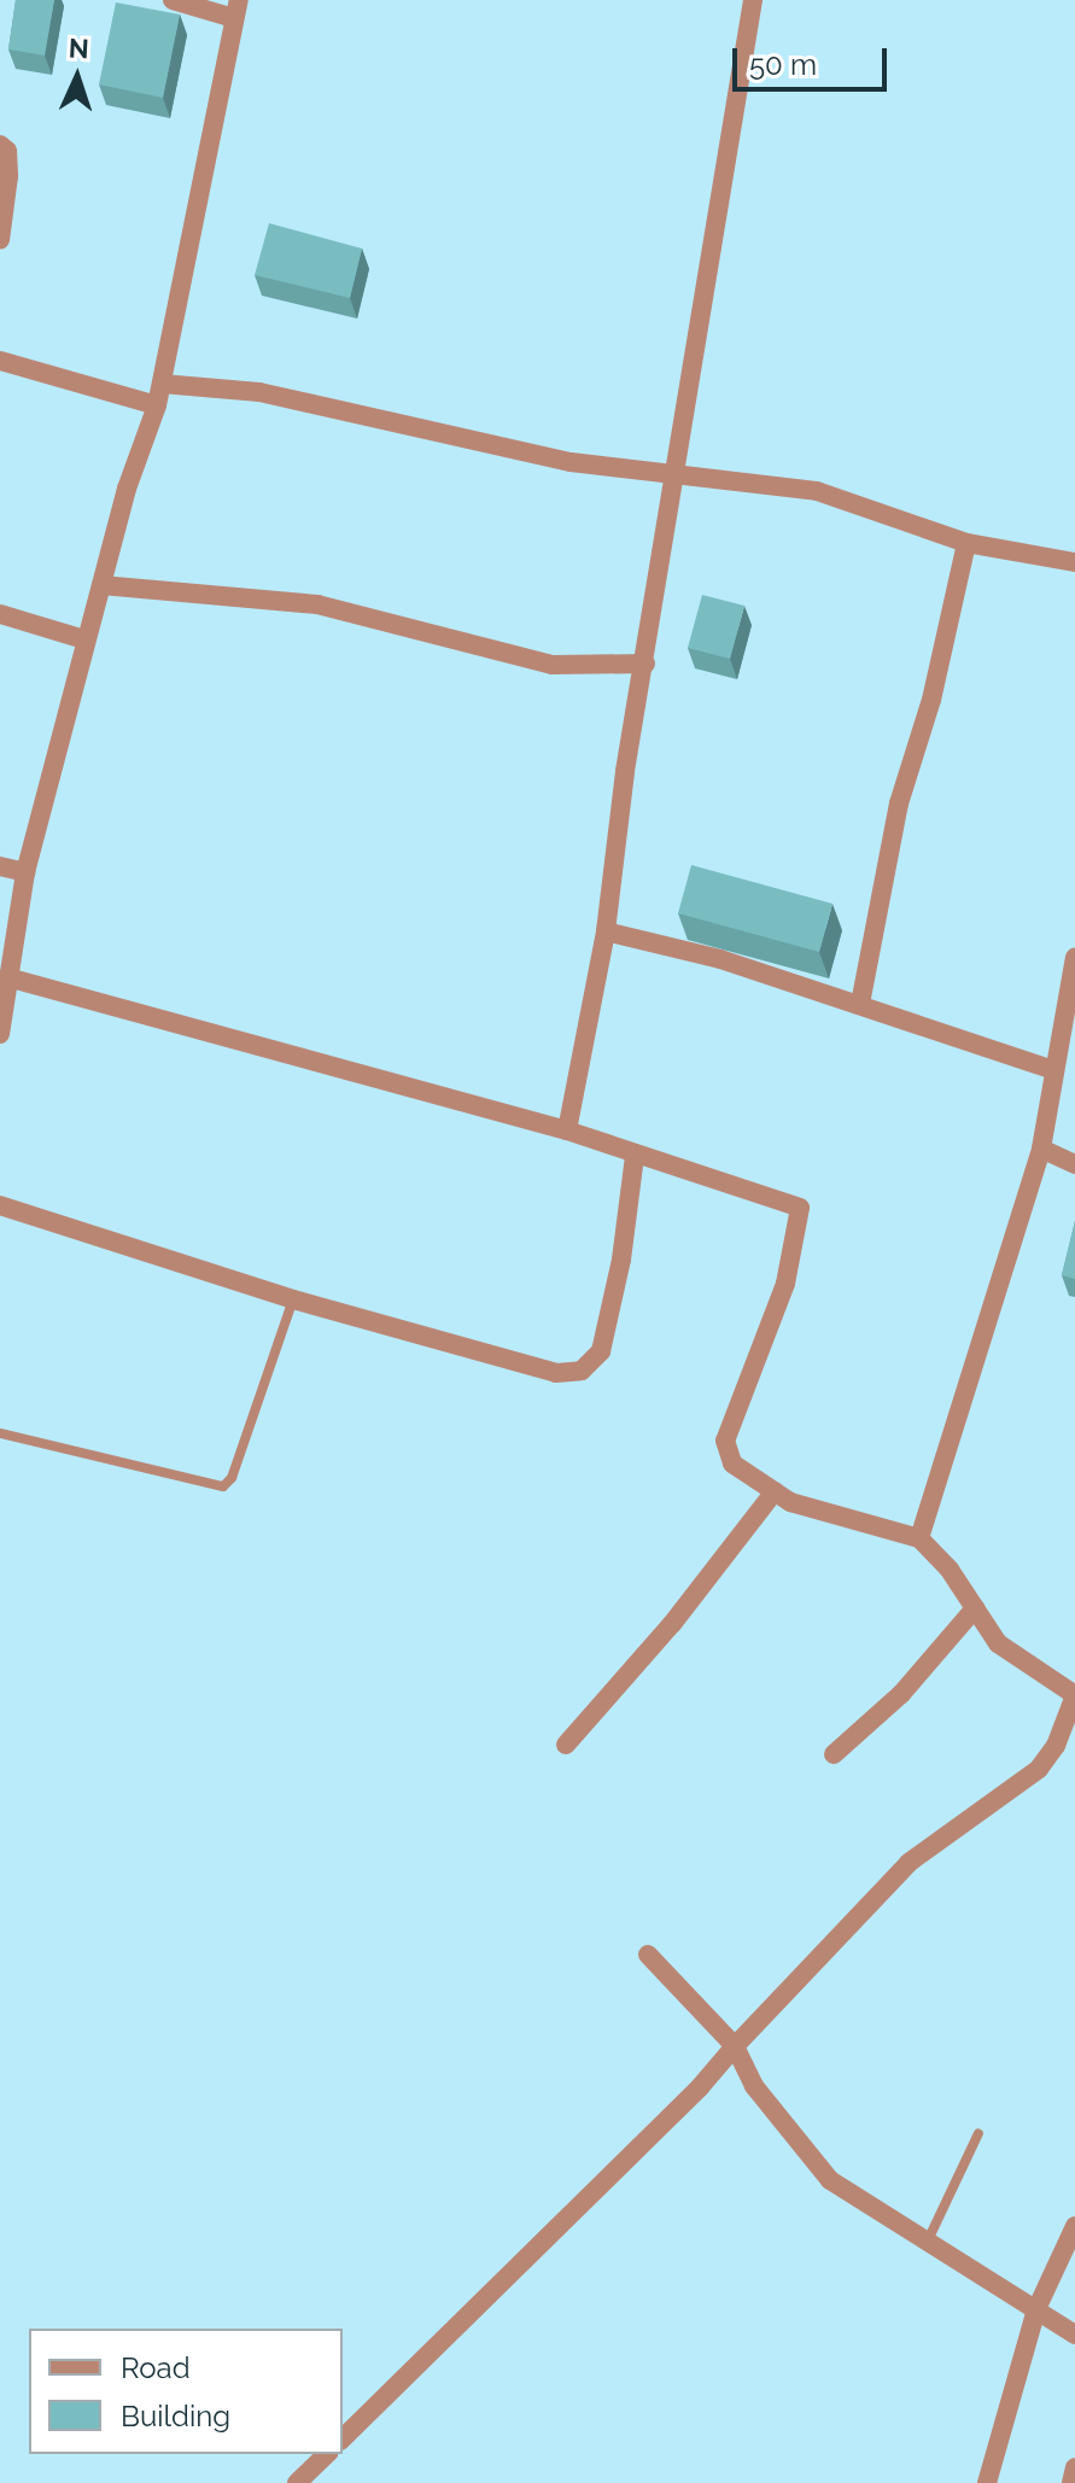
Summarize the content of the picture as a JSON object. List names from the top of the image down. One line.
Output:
{"legend":["Road","Building"],"scale_bar":"50 m","north":"top"}
